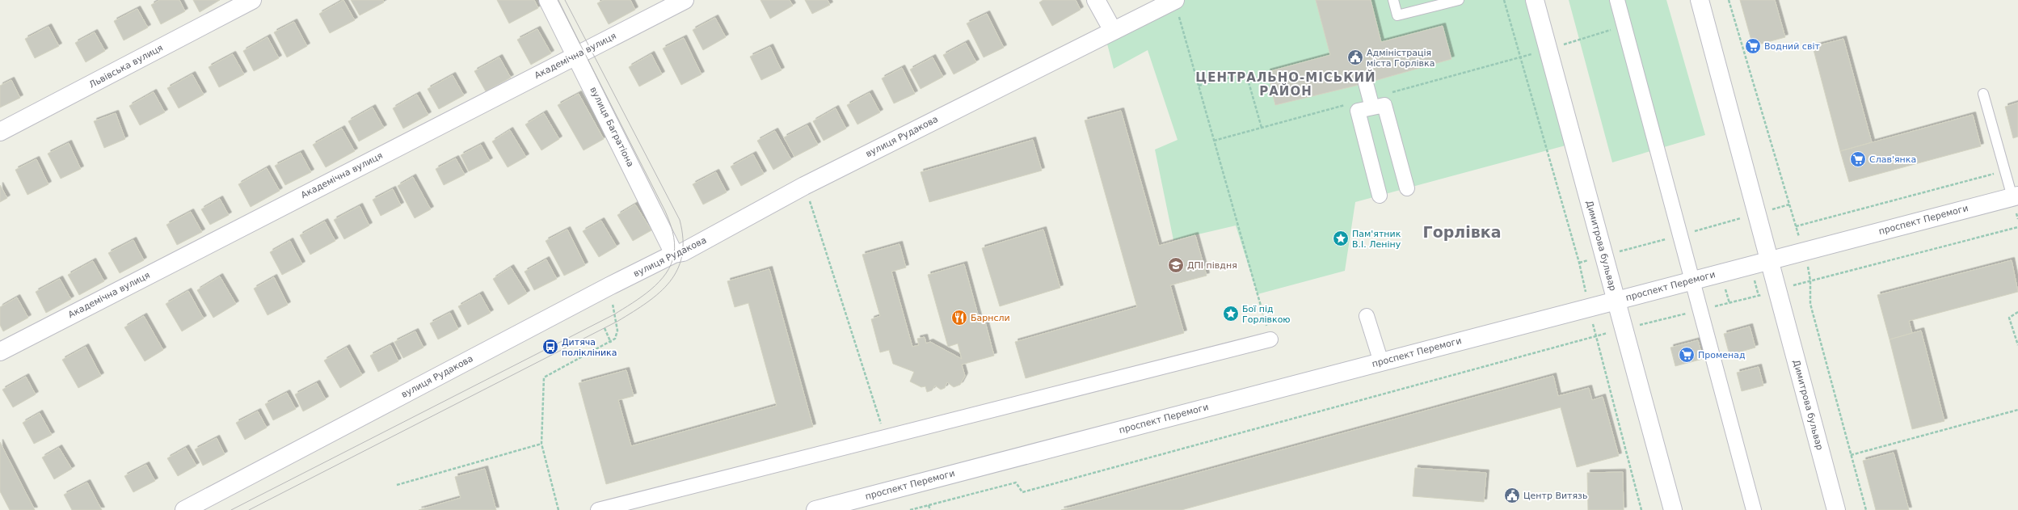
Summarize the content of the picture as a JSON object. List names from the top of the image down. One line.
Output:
{"streets":{"street":["Академічна вулиця","Львівська вулиця","вулиця Багратіона","вулиця Рудакова","проспект Перемоги","Димитрова бульвар"]},"crossings":[["Академічна вулиця","вулиця Багратіона"],["вулиця Багратіона","вулиця Рудакова"],["проспект Перемоги","Димитрова бульвар"]],"districts":["ЦЕНТРАЛЬНО-МІСЬКИЙ РАЙОН","Горлівка"],"places":{"supermarket":["Водний світ","Слав'янка","Променад"],"public building":["Адміністрація міста Горлівка","Центр Витязь"],"place":["Пам'ятник В.І. Леніну","Бої під Горлівкою"],"school or university":["ДПІ півдня"],"restaurant":["Барнсли"],"bus stop":["Дитяча полікліника"]}}
